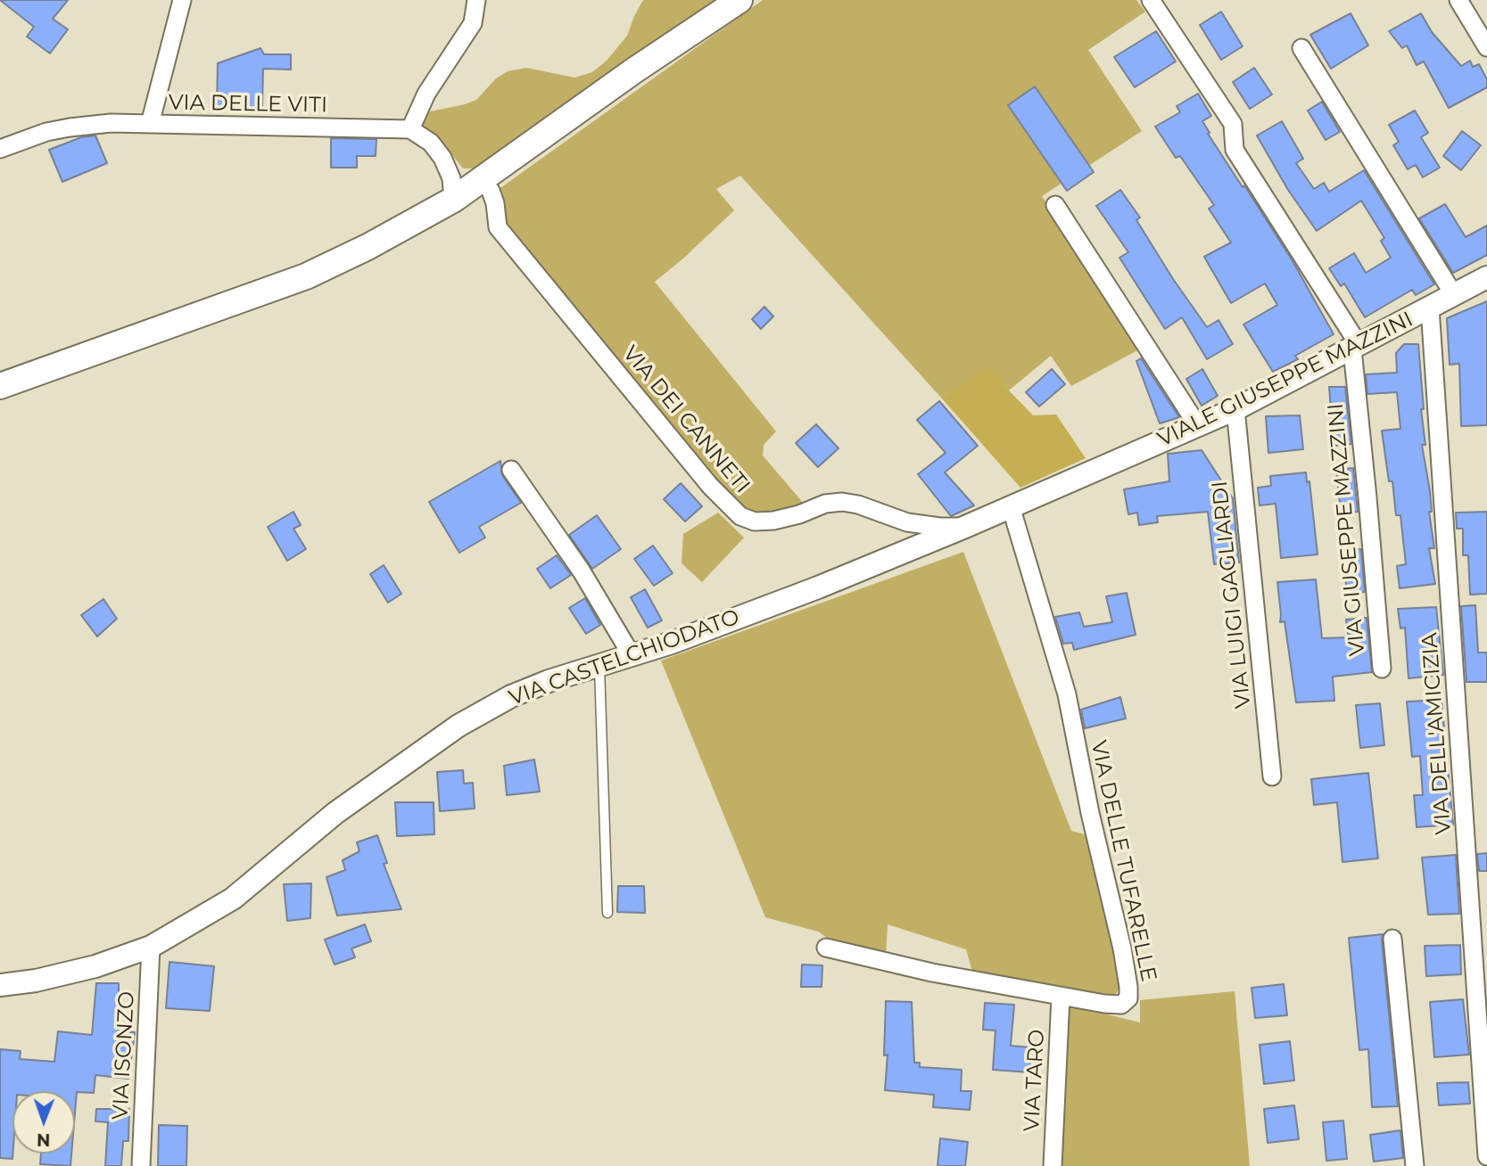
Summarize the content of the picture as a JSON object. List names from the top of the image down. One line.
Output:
{"streets":{"street":["VIA DELLE VITI","VIALE GIUSEPPE MAZZINI","VIA DEI CANNETI","VIA GIUSEPPE MAZZINI","VIA LUIGI GAGLIARDI","VIA CASTELCHIODATO","VIA DELL'AMICIZIA","VIA DELLE TUFARELLE","VIA ISONZO","VIA TARO"]},"crossings":[["VIALE GIUSEPPE MAZZINI","VIA GIUSEPPE MAZZINI"],["VIALE GIUSEPPE MAZZINI","VIA LUIGI GAGLIARDI"],["VIALE GIUSEPPE MAZZINI","VIA CASTELCHIODATO"],["VIALE GIUSEPPE MAZZINI","VIA DELL'AMICIZIA"],["VIALE GIUSEPPE MAZZINI","VIA DELLE TUFARELLE"],["VIA DEI CANNETI","VIA CASTELCHIODATO"],["VIA CASTELCHIODATO","VIA DELLE TUFARELLE"],["VIA CASTELCHIODATO","VIA ISONZO"],["VIA DELLE TUFARELLE","VIA TARO"]],"north":"bottom"}
